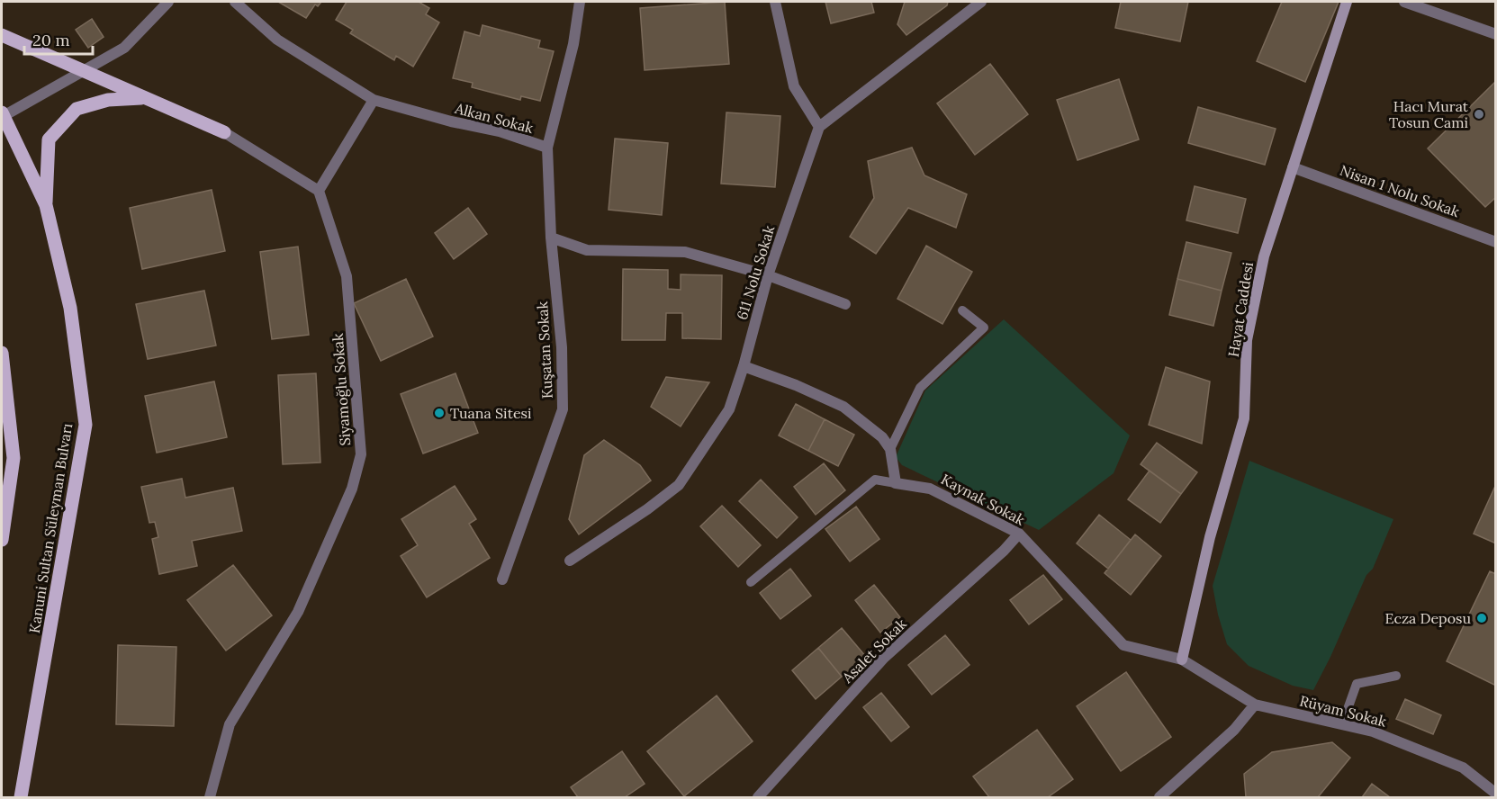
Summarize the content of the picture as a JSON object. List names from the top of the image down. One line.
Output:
{"streets":{"main road":["Kanuni Sultan Süleyman Bulvarı"],"street":["Alkan Sokak","Nisan 1 Nolu Sokak","611 Nolu Sokak","Hayat Caddesi","Kuşatan Sokak","Siyamoğlu Sokak","Kaynak Sokak","Asalet Sokak","Rüyam Sokak"]},"crossings":[["Alkan Sokak","Kuşatan Sokak"],["Nisan 1 Nolu Sokak","Hayat Caddesi"],["Hayat Caddesi","Kaynak Sokak"],["Hayat Caddesi","Rüyam Sokak"],["Kaynak Sokak","Asalet Sokak"],["Kaynak Sokak","Rüyam Sokak"]],"places":["Hacı Murat Tosun Cami","Tuana Sitesi","Ecza Deposu"],"scale_bar":"20 m"}
